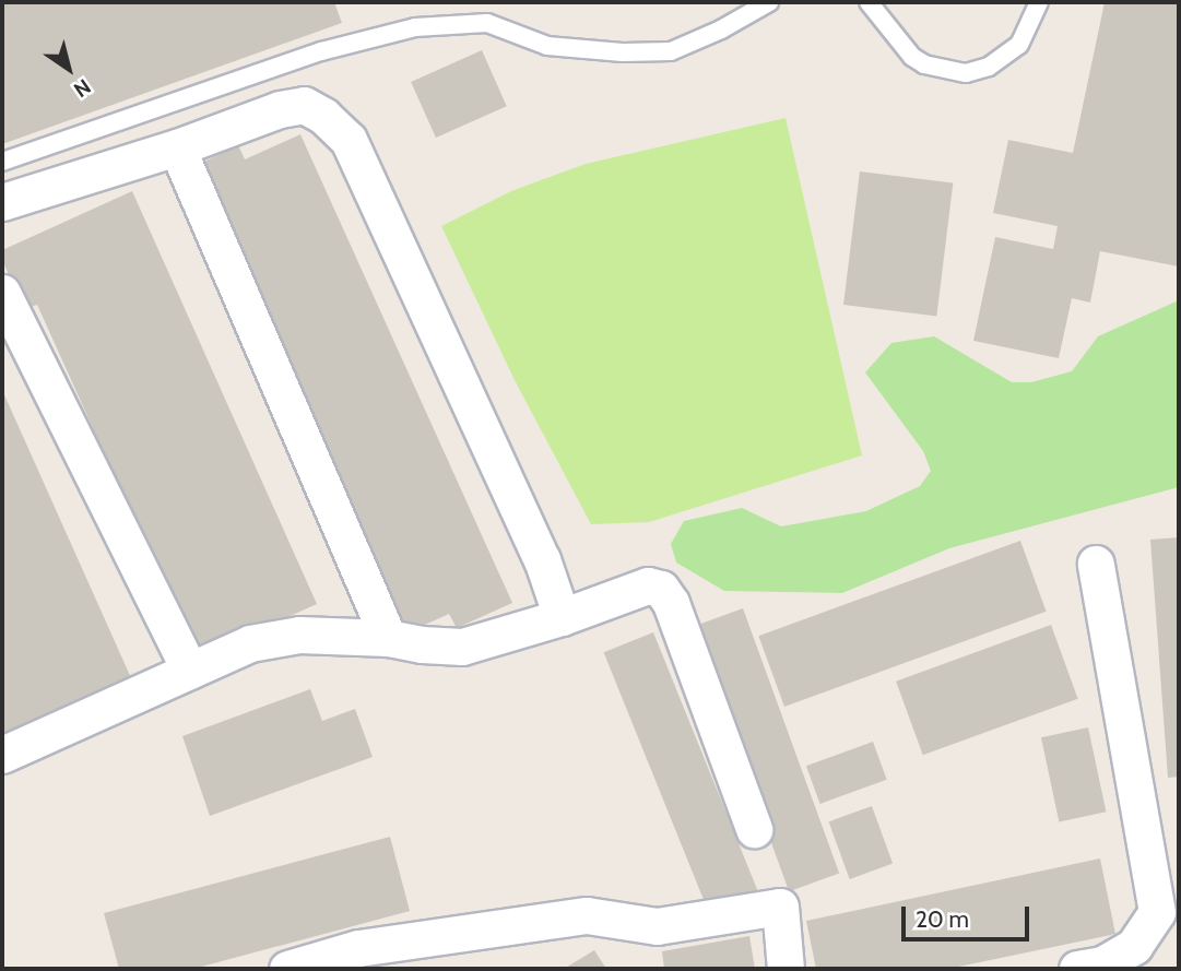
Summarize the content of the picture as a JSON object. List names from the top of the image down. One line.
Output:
{"scale_bar":"20 m","north":"bottom right"}
